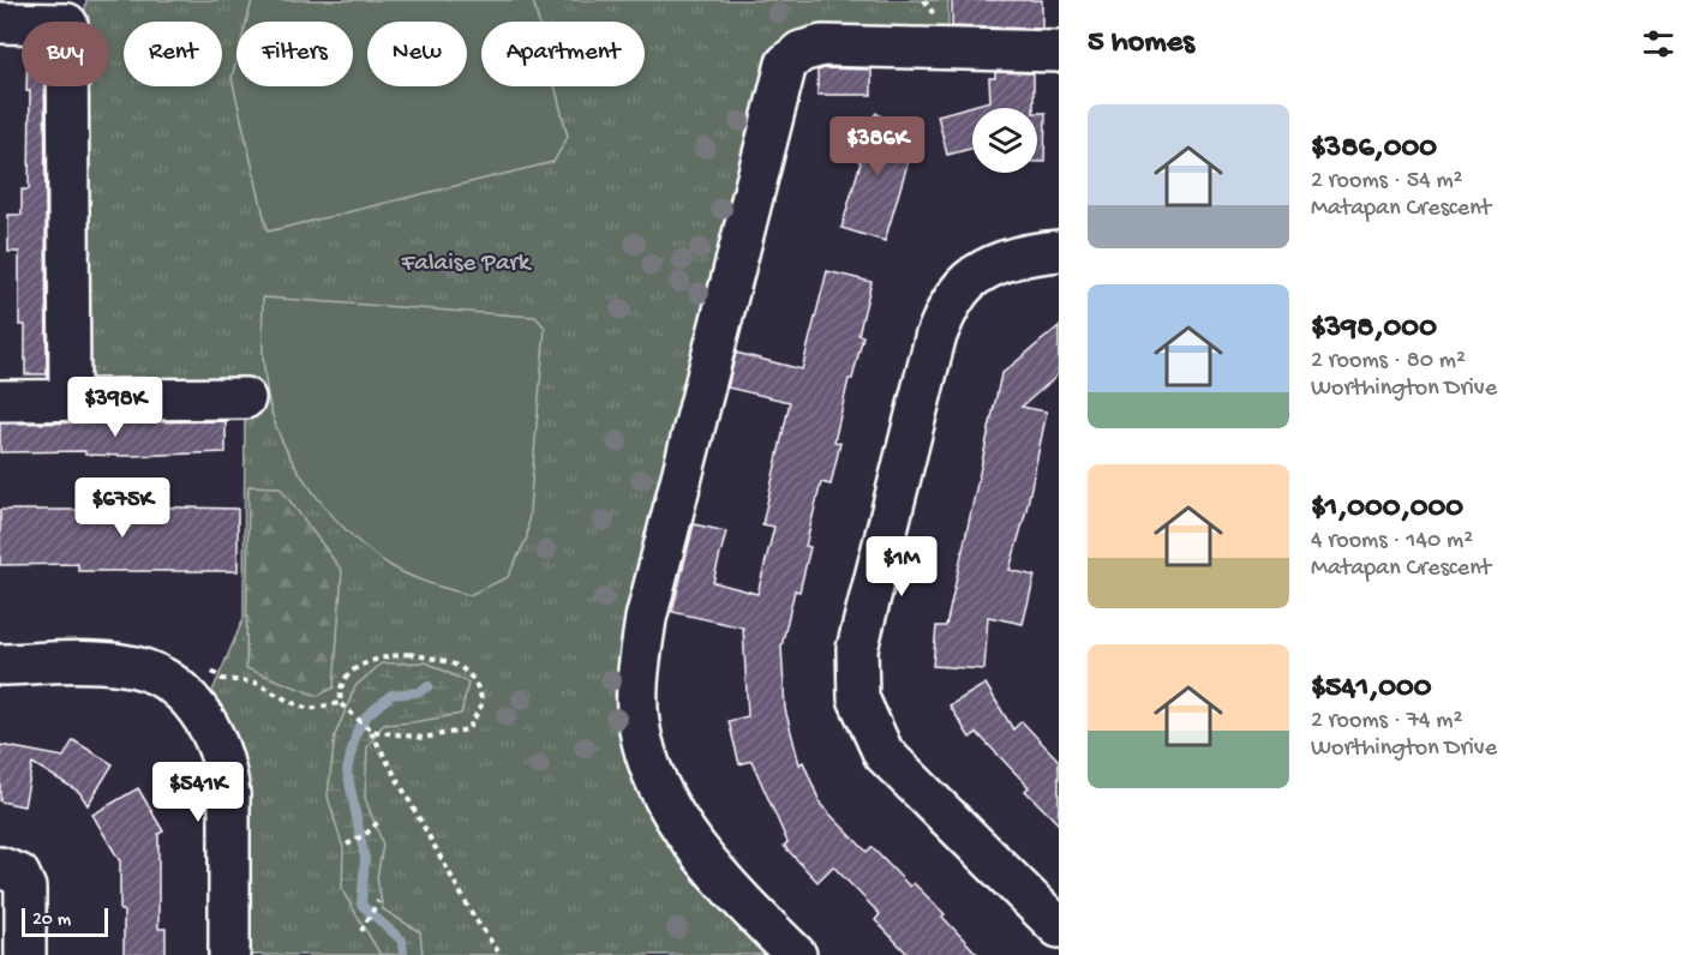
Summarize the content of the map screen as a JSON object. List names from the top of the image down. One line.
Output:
{"parks":["Falaise Park"],"scale_bar":"20 m","page":{"heading":"5 homes","chip":["Buy","Rent","Filters","New","Apartment"],"list":[{"name":"$386,000","note":"2 rooms · 54 m² · Matapan Crescent"},{"name":"$398,000","note":"2 rooms · 80 m² · Worthington Drive"},{"name":"$1,000,000","note":"4 rooms · 140 m² · Matapan Crescent"},{"name":"$541,000","note":"2 rooms · 74 m² · Worthington Drive"}],"price":["$386K","$398K","$675K","$1M","$541K"],"scale":"20 m"}}
